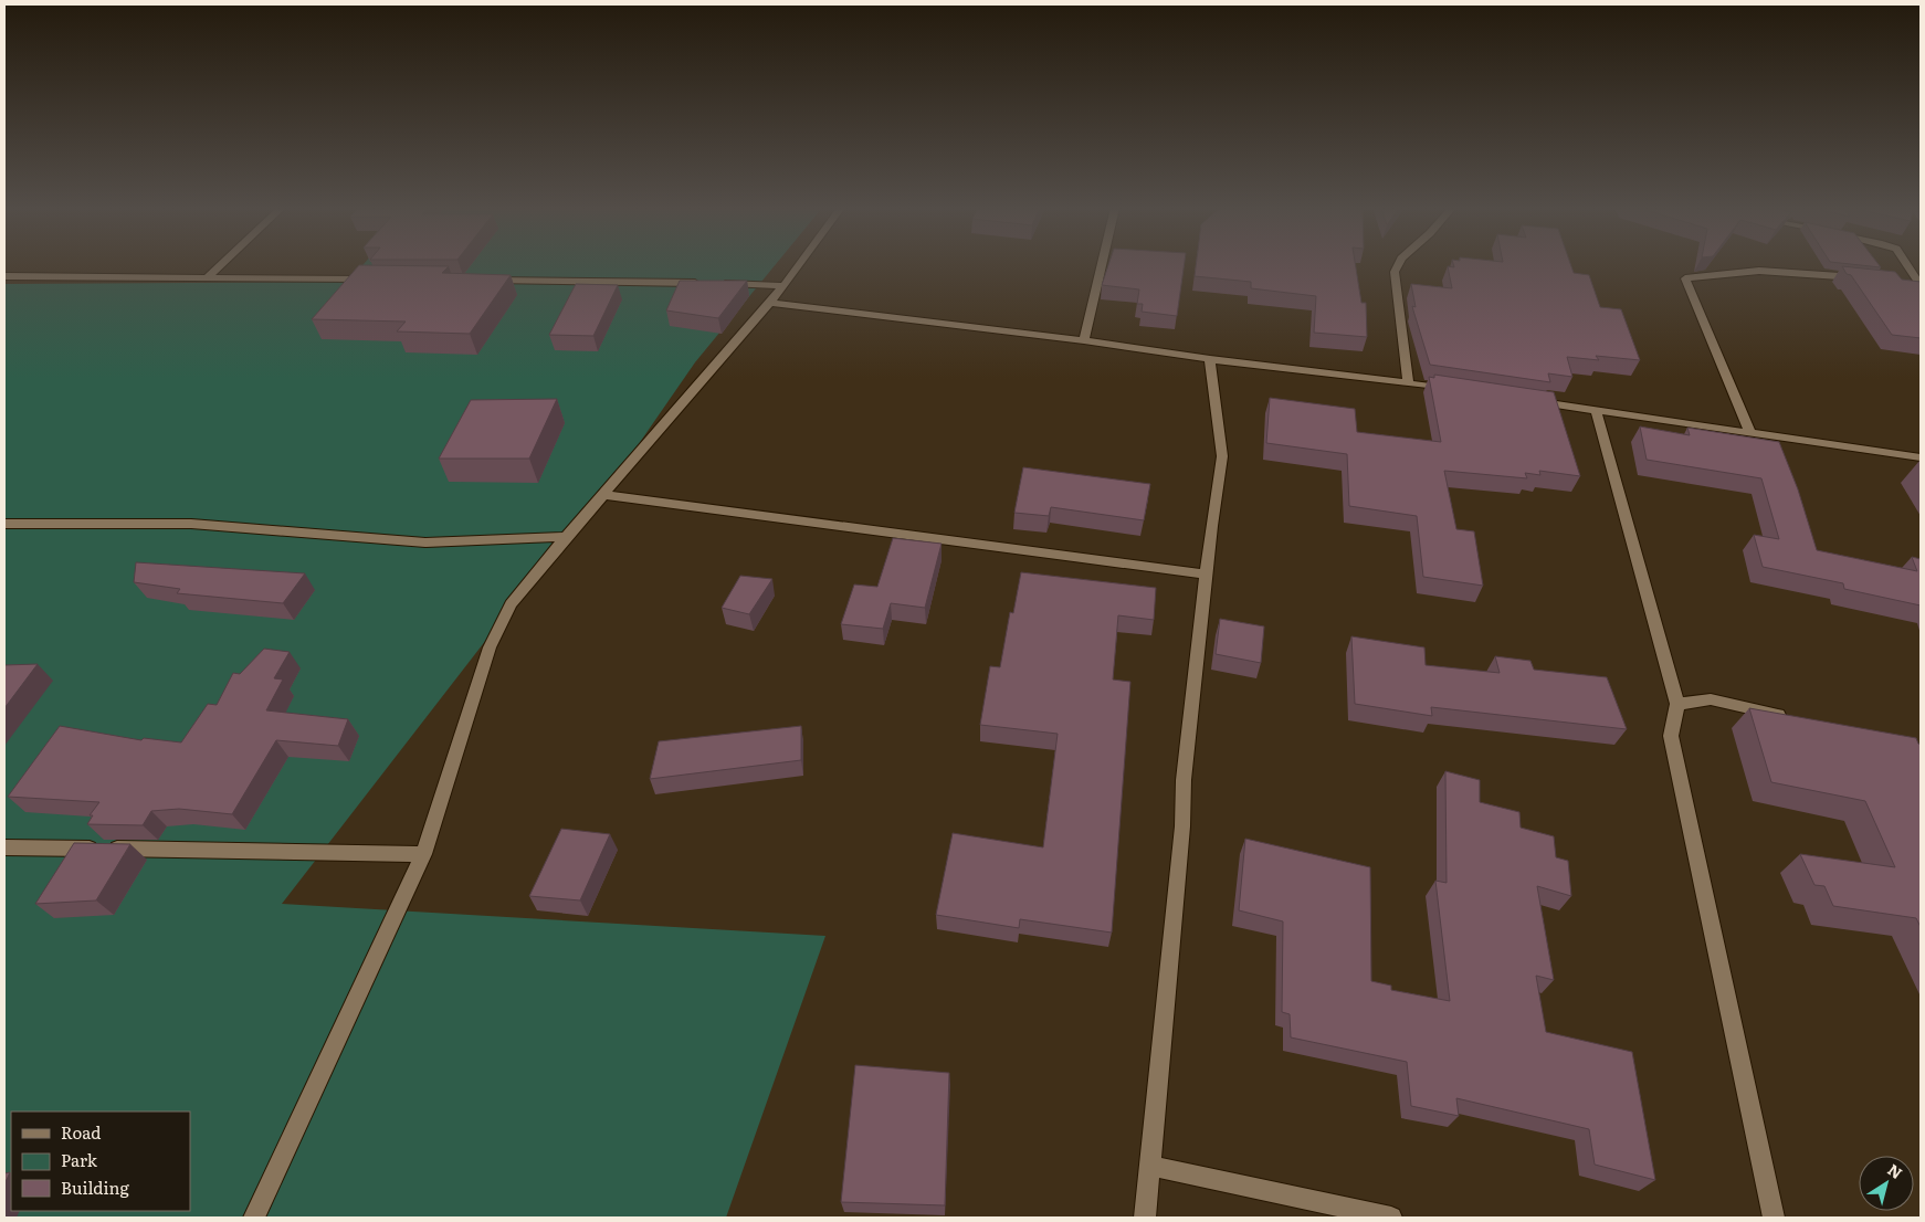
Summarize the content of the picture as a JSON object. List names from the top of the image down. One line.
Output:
{"legend":["Road","Park","Building"],"north":"top right"}
